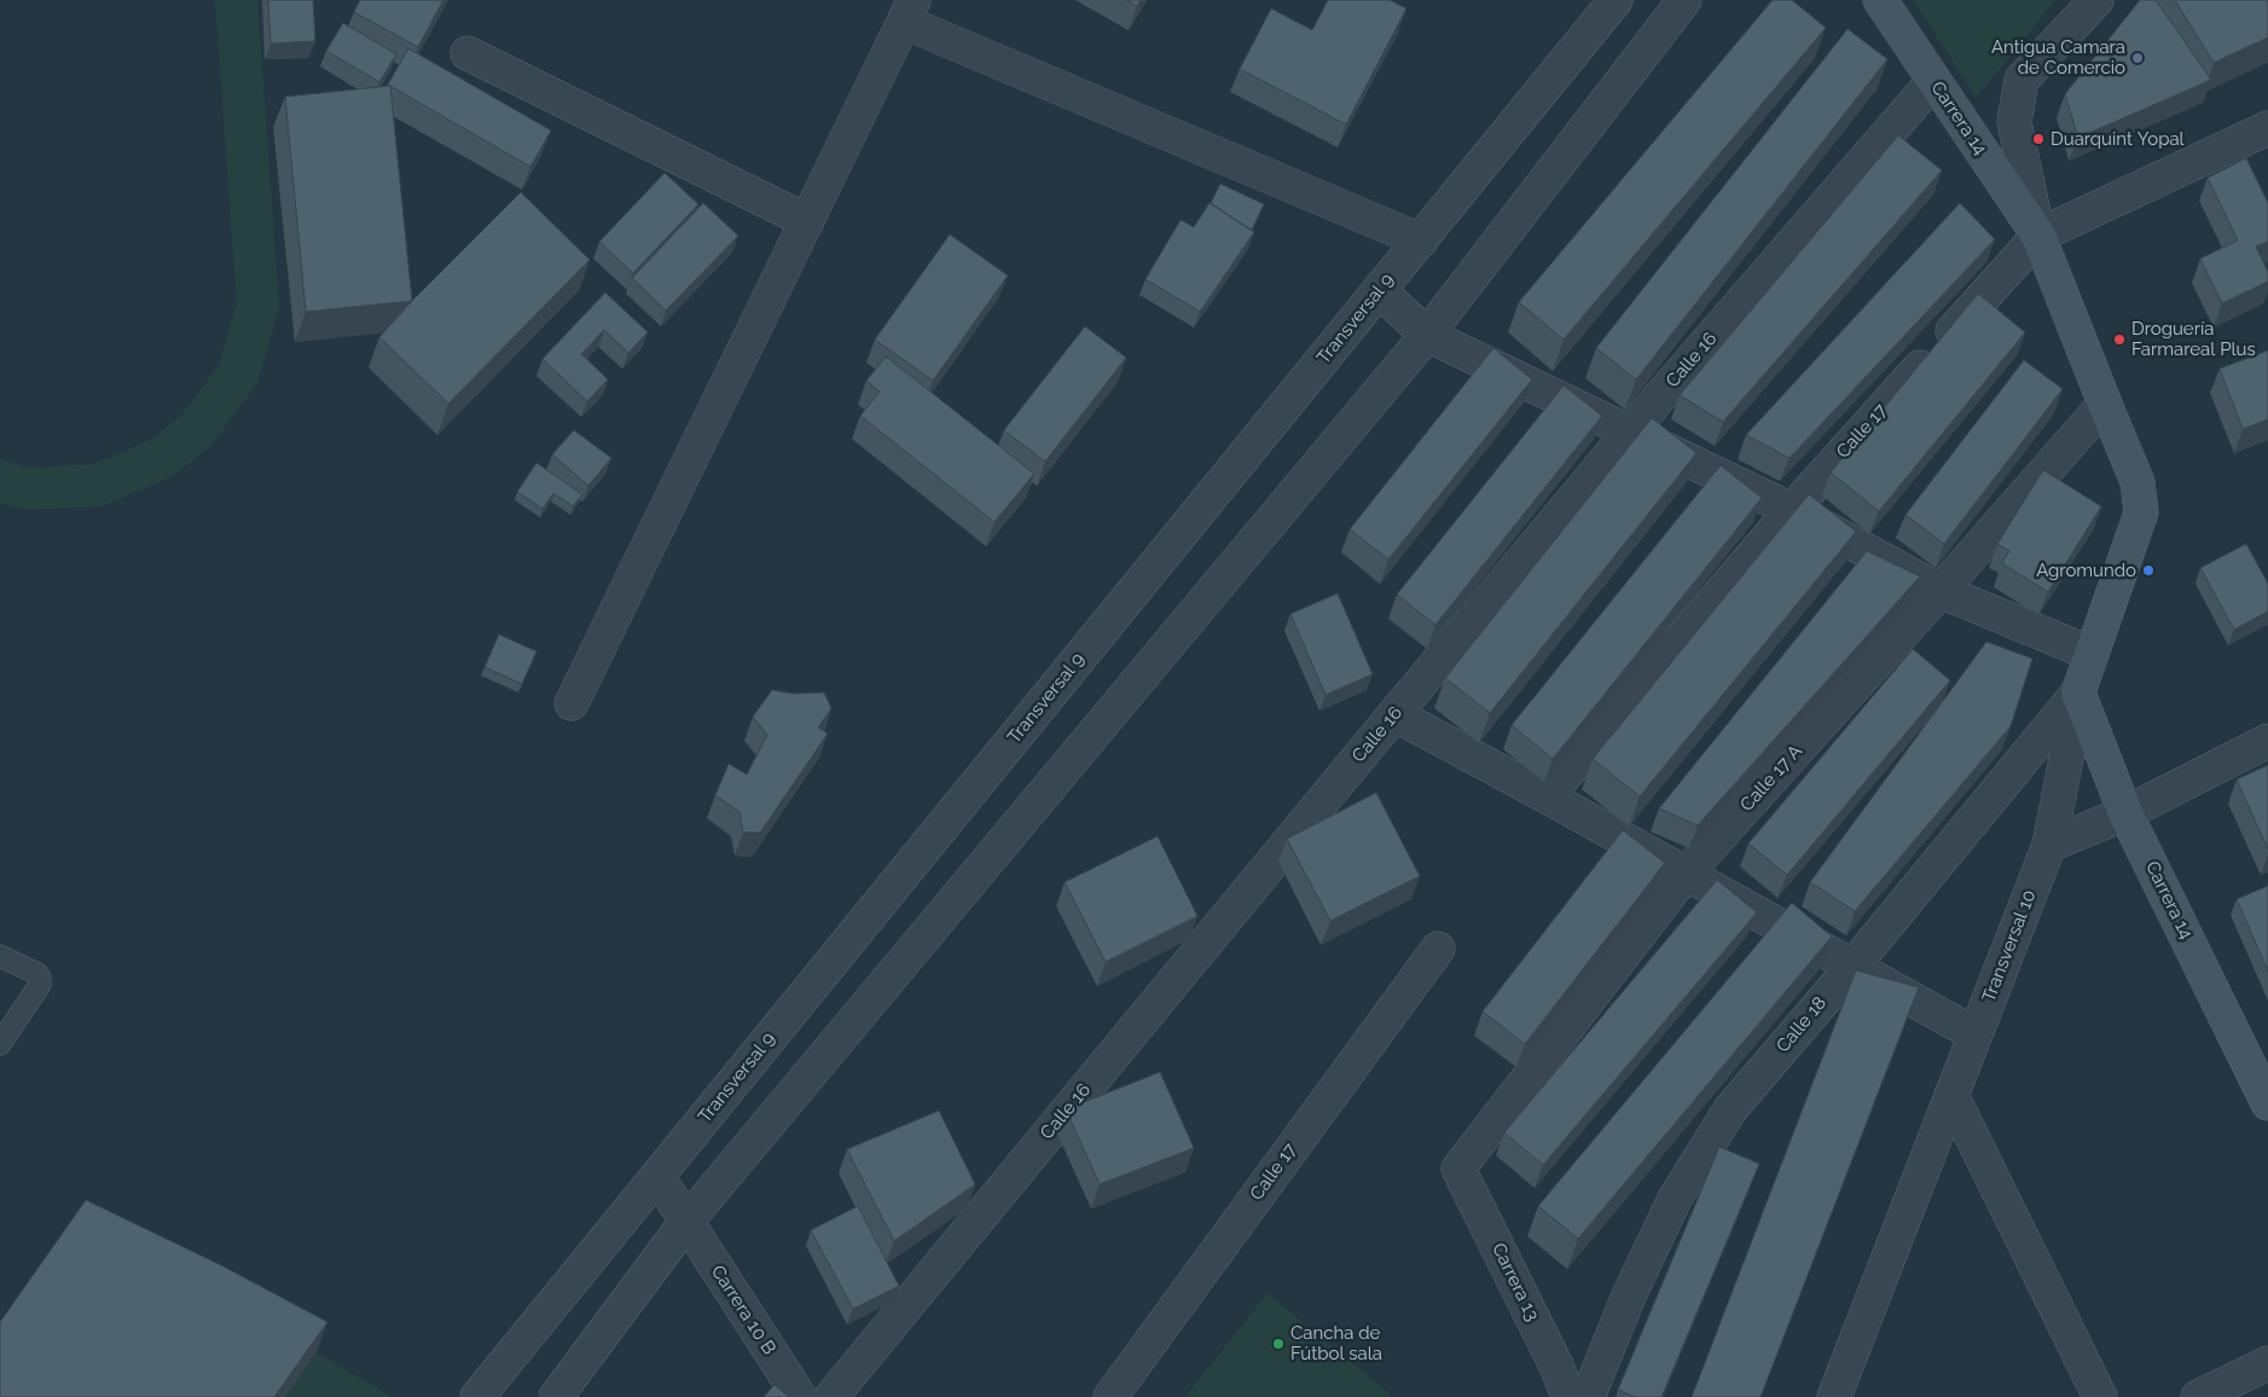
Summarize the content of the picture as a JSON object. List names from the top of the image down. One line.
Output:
{"streets":{"street":["Carrera 14","Transversal 9","Calle 16","Calle 17","Calle 17 A","Transversal 10","Calle 18","Carrera 13","Carrera 10 B"]},"crossings":[["Carrera 14","Calle 16"],["Carrera 14","Calle 17"],["Carrera 14","Calle 17 A"],["Carrera 14","Transversal 10"],["Carrera 14","Calle 18"],["Transversal 9","Carrera 10 B"],["Calle 17 A","Carrera 13"],["Transversal 10","Calle 18"]],"places":["Antigua Camara de Comercio","Duarquint Yopal","Droguería Farmareal Plus","Agromundo","Cancha de Fútbol sala"]}
